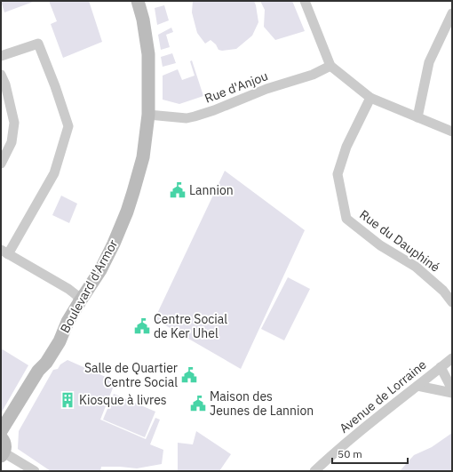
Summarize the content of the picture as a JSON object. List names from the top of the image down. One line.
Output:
{"streets":{"main road":["Boulevard d'Armor"],"street":["Rue d'Anjou","Rue du Dauphiné","Avenue de Lorraine"]},"crossings":[["Rue d'Anjou","Boulevard d'Armor"]],"places":{"public building":["Lannion","Centre Social de Ker Uhel","Salle de Quartier Centre Social","Maison des Jeunes de Lannion"],"building":["Kiosque à livres"]},"scale_bar":"50 m"}
